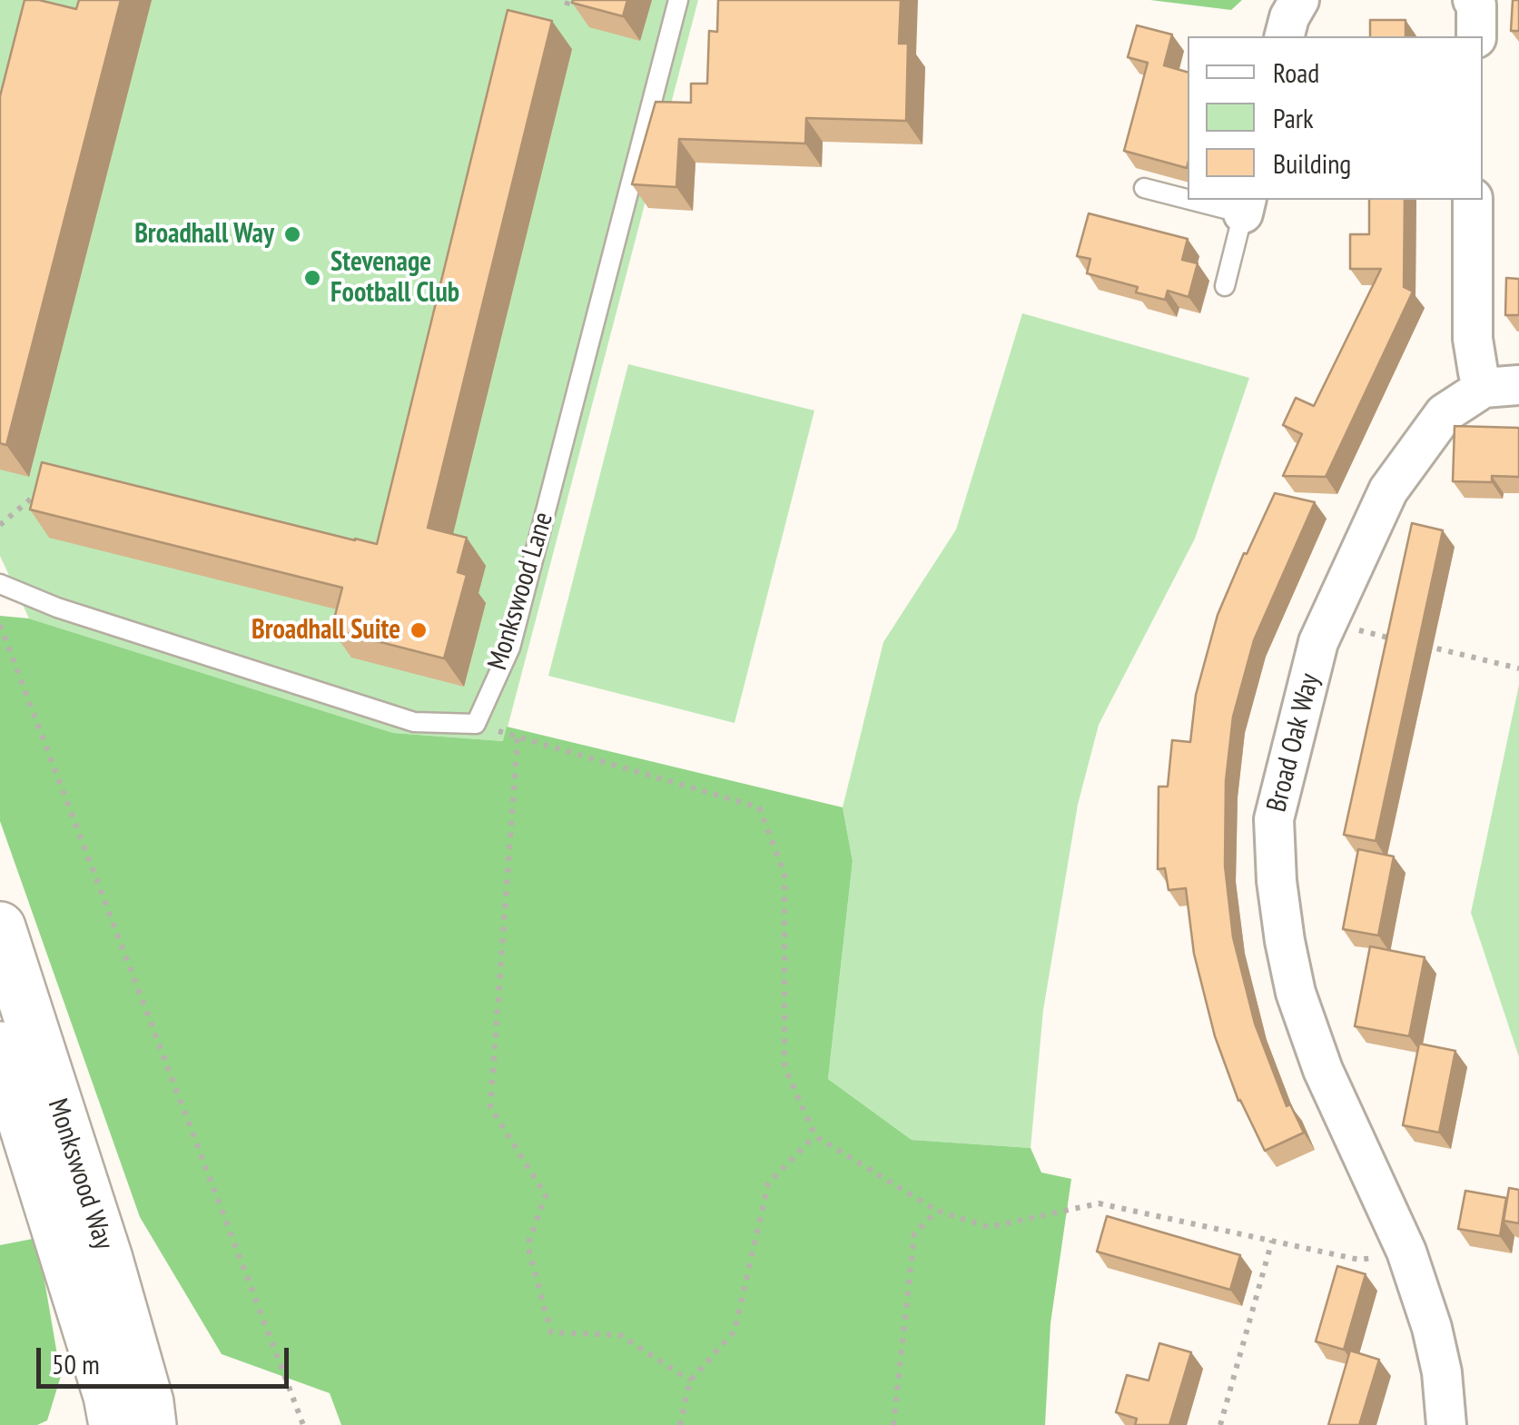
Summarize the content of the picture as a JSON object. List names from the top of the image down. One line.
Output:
{"streets":{"main road":["Monkswood Way"],"street":["Broad Oak Way"],"lane":["Monkswood Lane"]},"places":["Broadhall Way","Stevenage Football Club","Broadhall Suite"],"legend":["Road","Park","Building"],"scale_bar":"50 m"}
